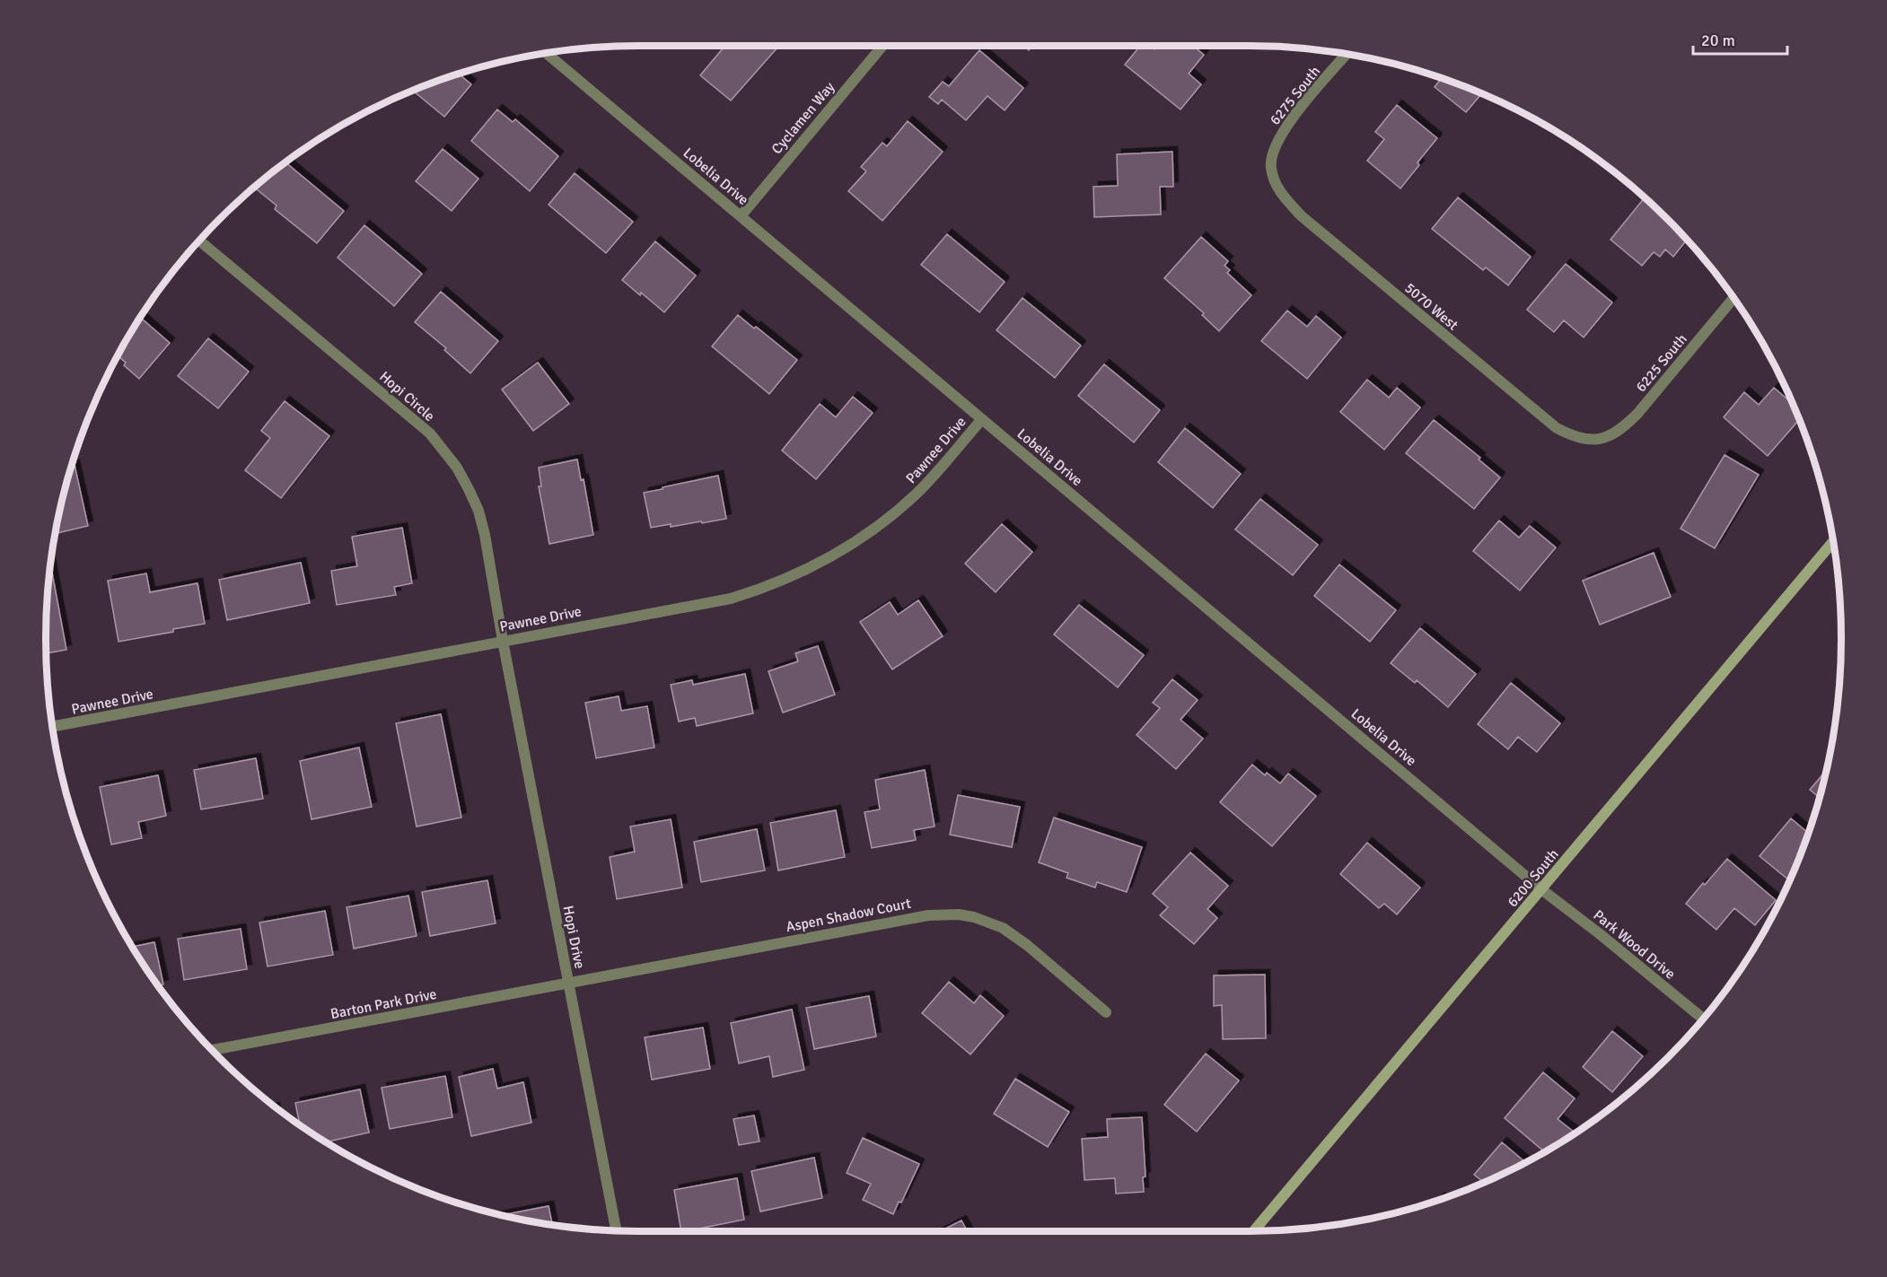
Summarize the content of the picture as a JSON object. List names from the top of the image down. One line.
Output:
{"streets":{"main road":["6200 South"],"street":["6275 South","Cyclamen Way","Lobelia Drive","5070 West","6225 South","Hopi Circle","Pawnee Drive","Aspen Shadow Court","Hopi Drive","Park Wood Drive","Barton Park Drive"]},"crossings":[["6275 South","5070 West"],["Cyclamen Way","Lobelia Drive"],["Lobelia Drive","Pawnee Drive"],["Lobelia Drive","6200 South"],["Lobelia Drive","Park Wood Drive"],["5070 West","6225 South"],["Hopi Circle","Pawnee Drive"],["Hopi Circle","Hopi Drive"],["Pawnee Drive","Hopi Drive"],["6200 South","Park Wood Drive"],["Aspen Shadow Court","Hopi Drive"],["Aspen Shadow Court","Barton Park Drive"],["Hopi Drive","Barton Park Drive"]],"scale_bar":"20 m"}
